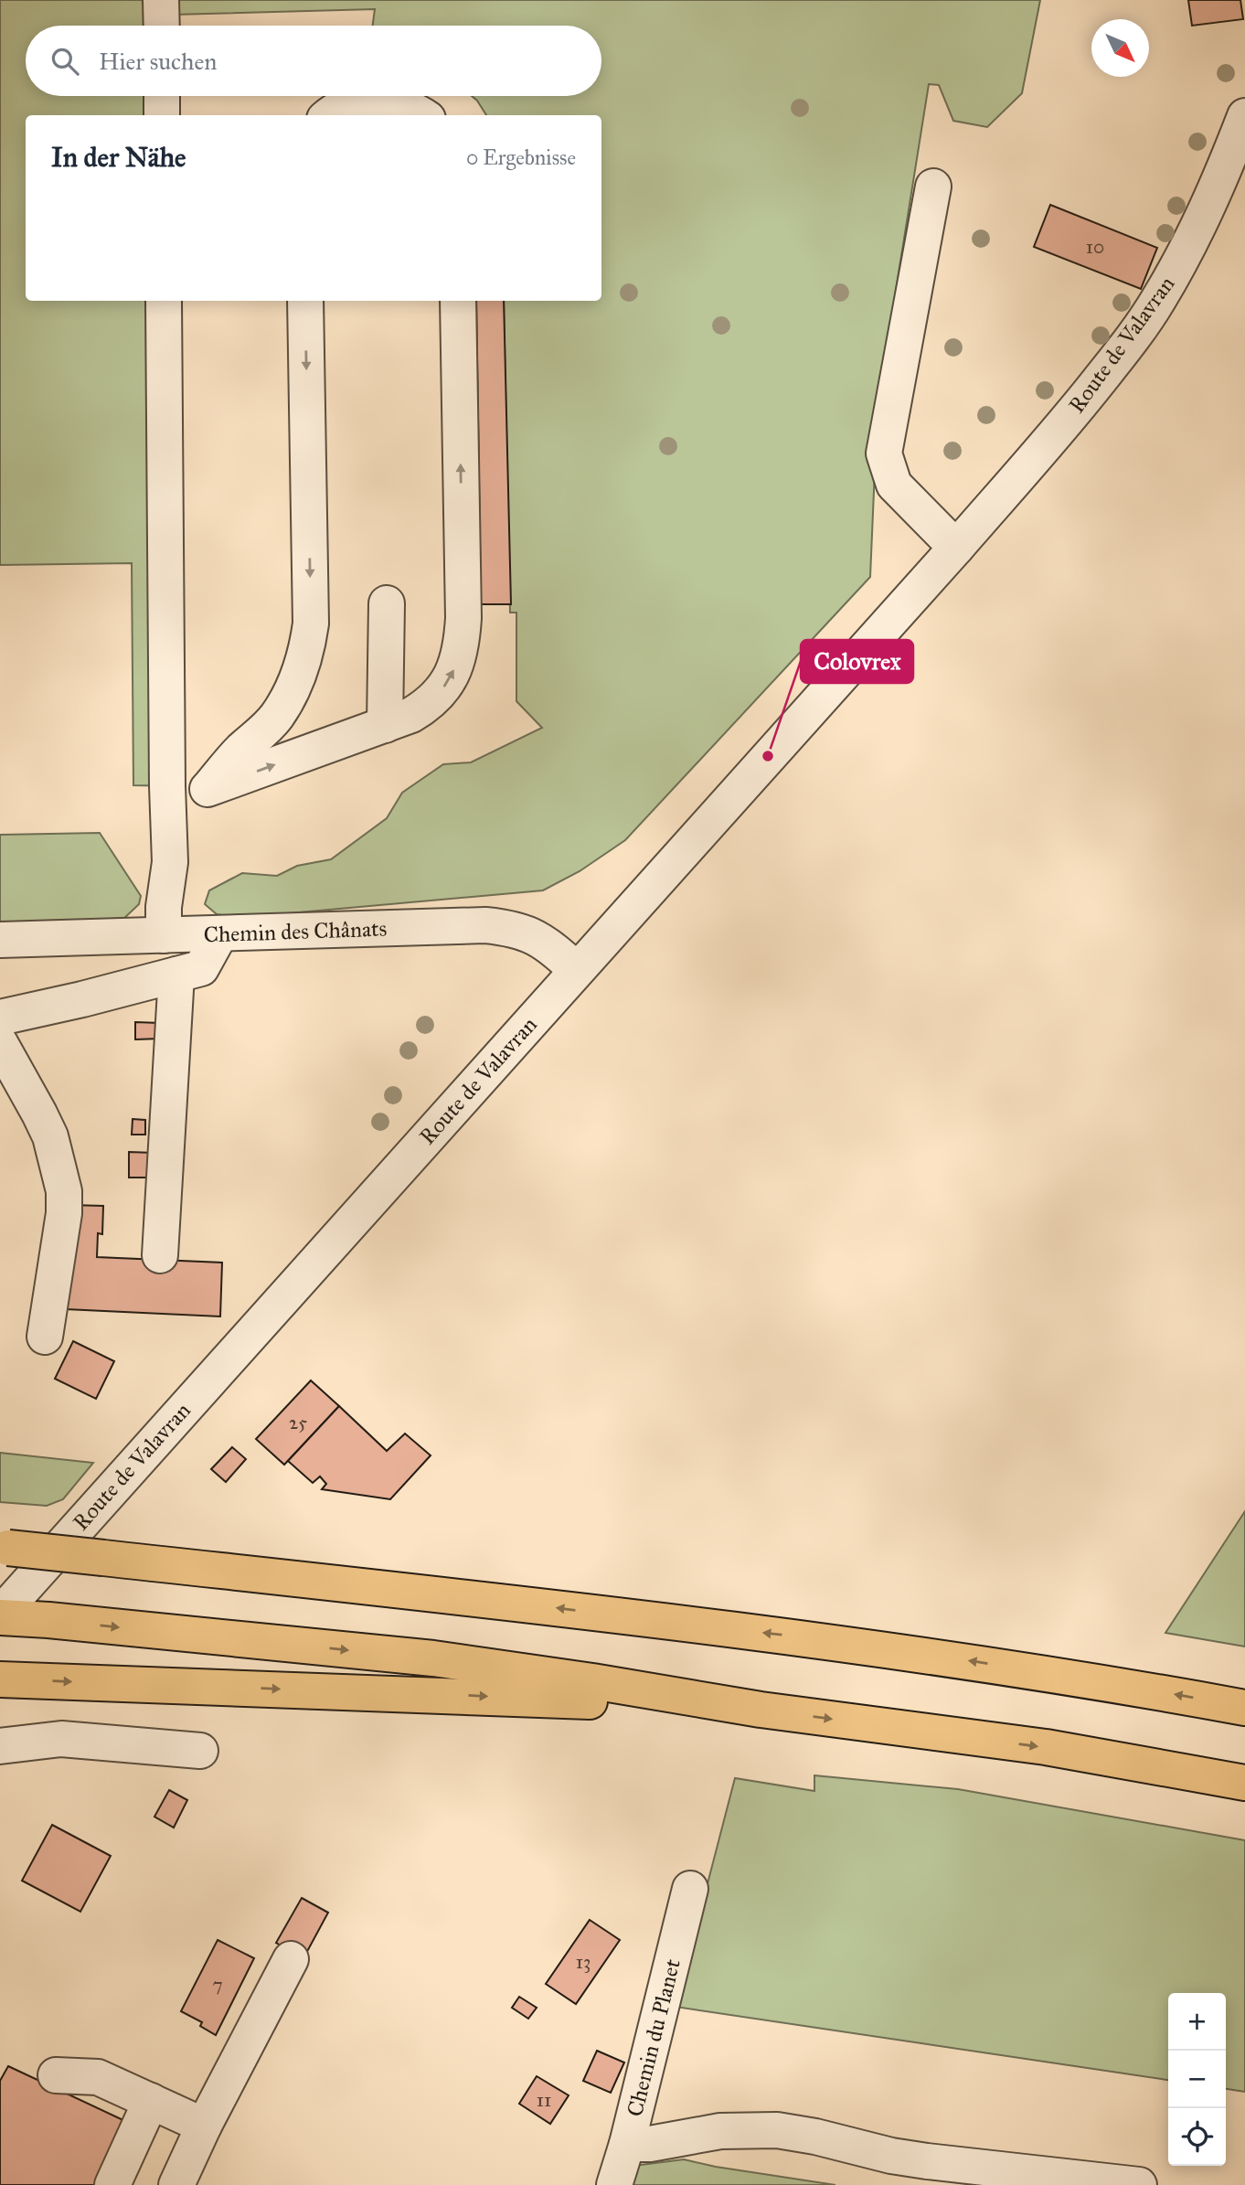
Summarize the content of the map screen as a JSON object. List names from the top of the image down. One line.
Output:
{"streets":{"street":["Route de Valavran","Chemin des Chânats","Chemin du Planet"]},"crossings":[["Route de Valavran","Chemin des Chânats"]],"places":["Colovrex"],"house_numbers":["10","25","13","7","11"],"north":"bottom right","page":{"search":"Hier suchen","heading":["In der Nähe","0 Ergebnisse"],"map_buttons":["+","−"]}}
